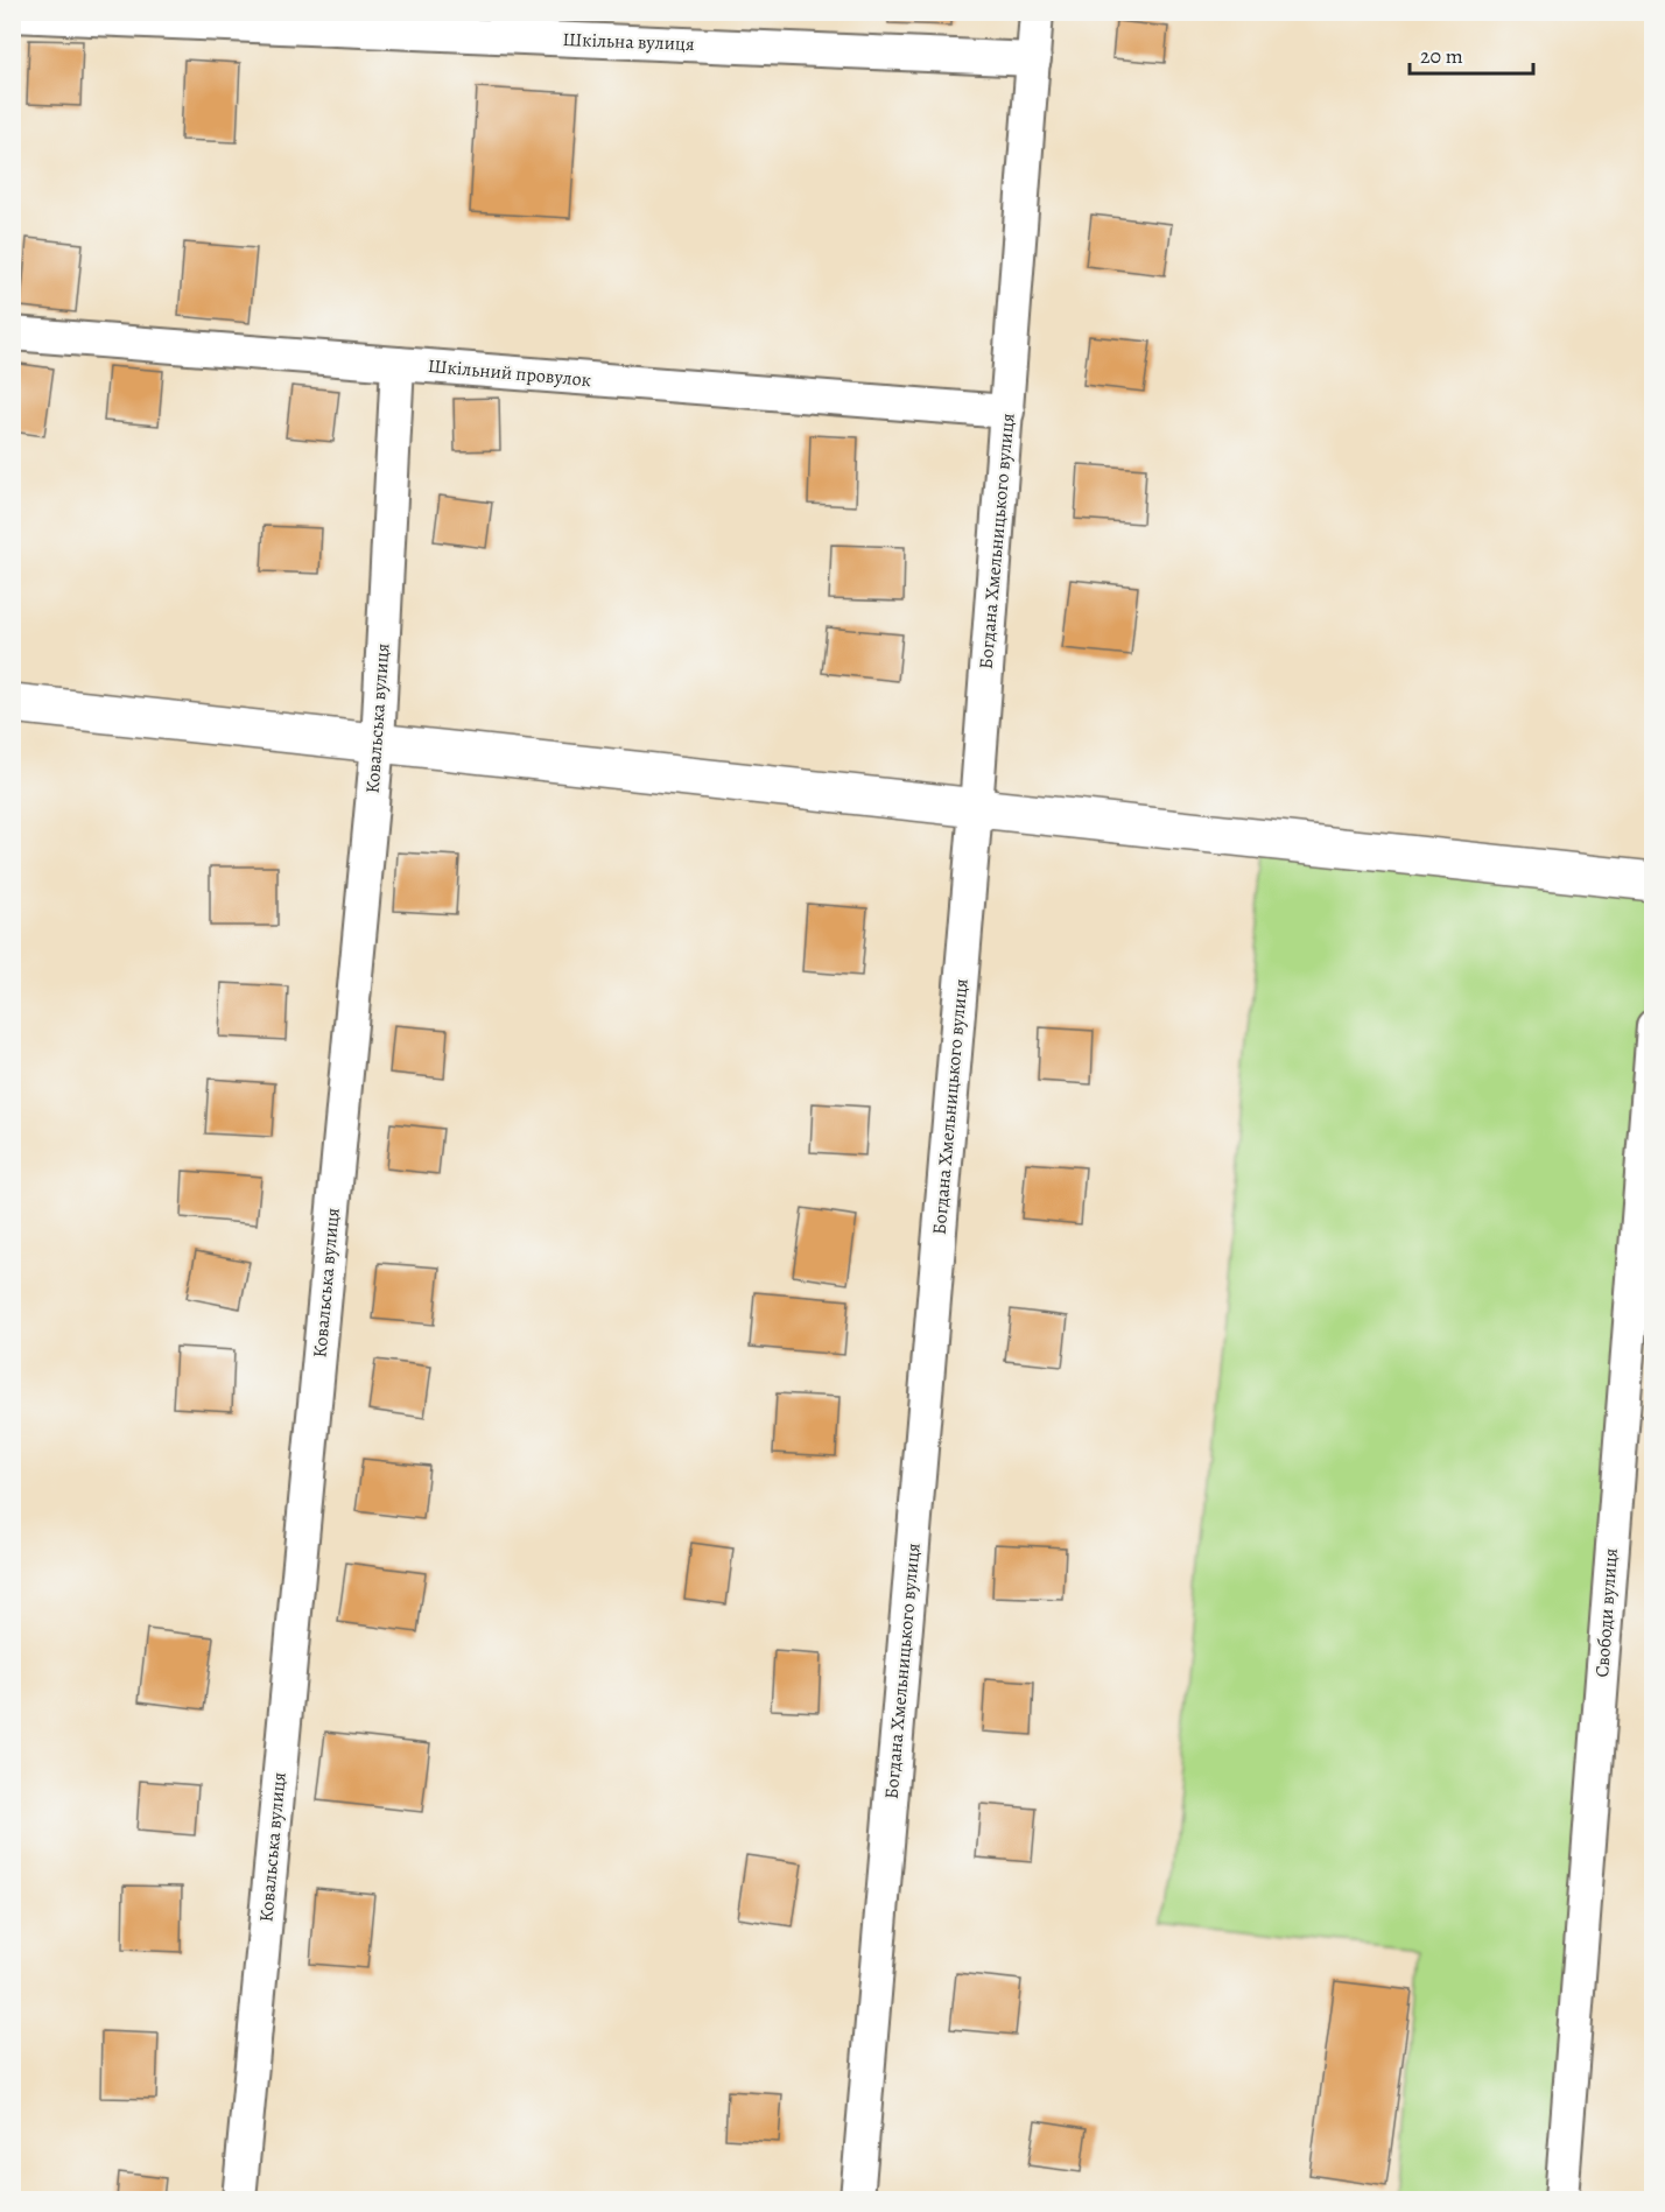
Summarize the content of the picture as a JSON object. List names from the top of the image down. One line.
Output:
{"streets":{"street":["Шкільна вулиця","Шкільний провулок","Богдана Хмельницького вулиця","Ковальська вулиця","Свободи вулиця"]},"crossings":[["Шкільна вулиця","Богдана Хмельницького вулиця"],["Шкільний провулок","Богдана Хмельницького вулиця"],["Шкільний провулок","Ковальська вулиця"]],"scale_bar":"20 m"}
